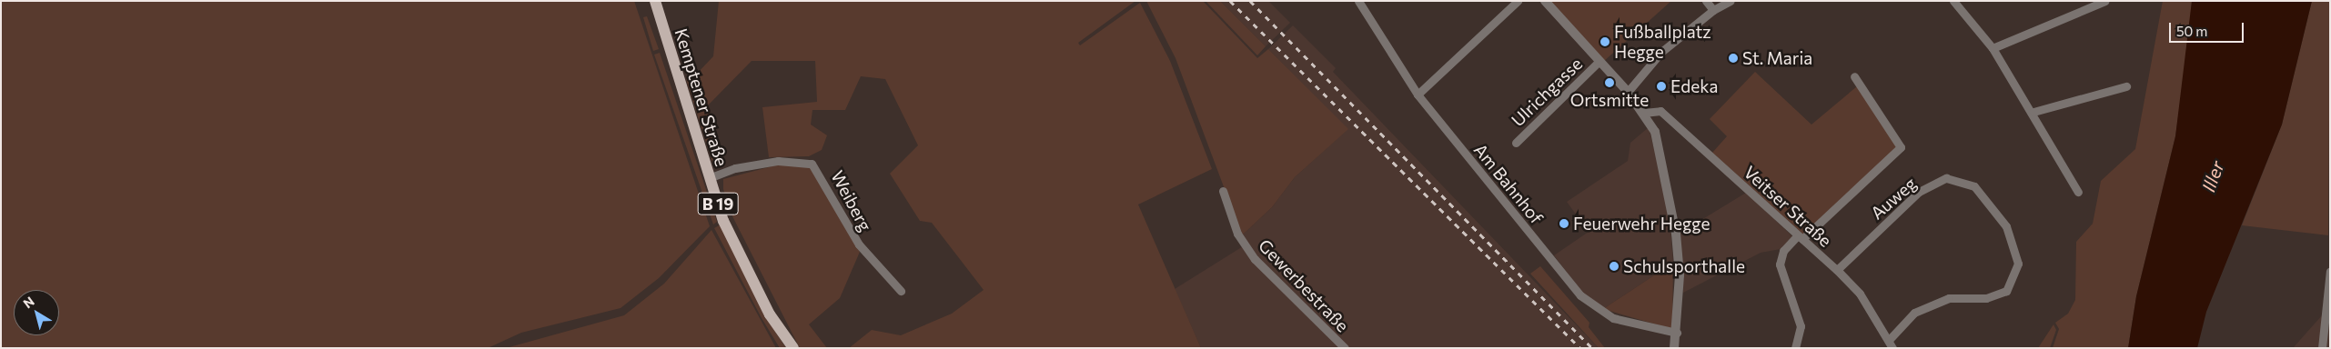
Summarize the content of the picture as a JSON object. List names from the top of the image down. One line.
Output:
{"streets":{"main road":["Kemptener Straße","B 19"],"street":["Ulrichgasse","Am Bahnhof","Auweg","Weiberg","Veitser Straße","Gewerbestraße"]},"crossings":[["Kemptener Straße","Weiberg"],["Auweg","Veitser Straße"]],"water":["Iller"],"places":["Fußballplatz Hegge","St. Maria","Ortsmitte","Edeka","Feuerwehr Hegge","Schulsporthalle"],"scale_bar":"50 m","north":"top left"}
